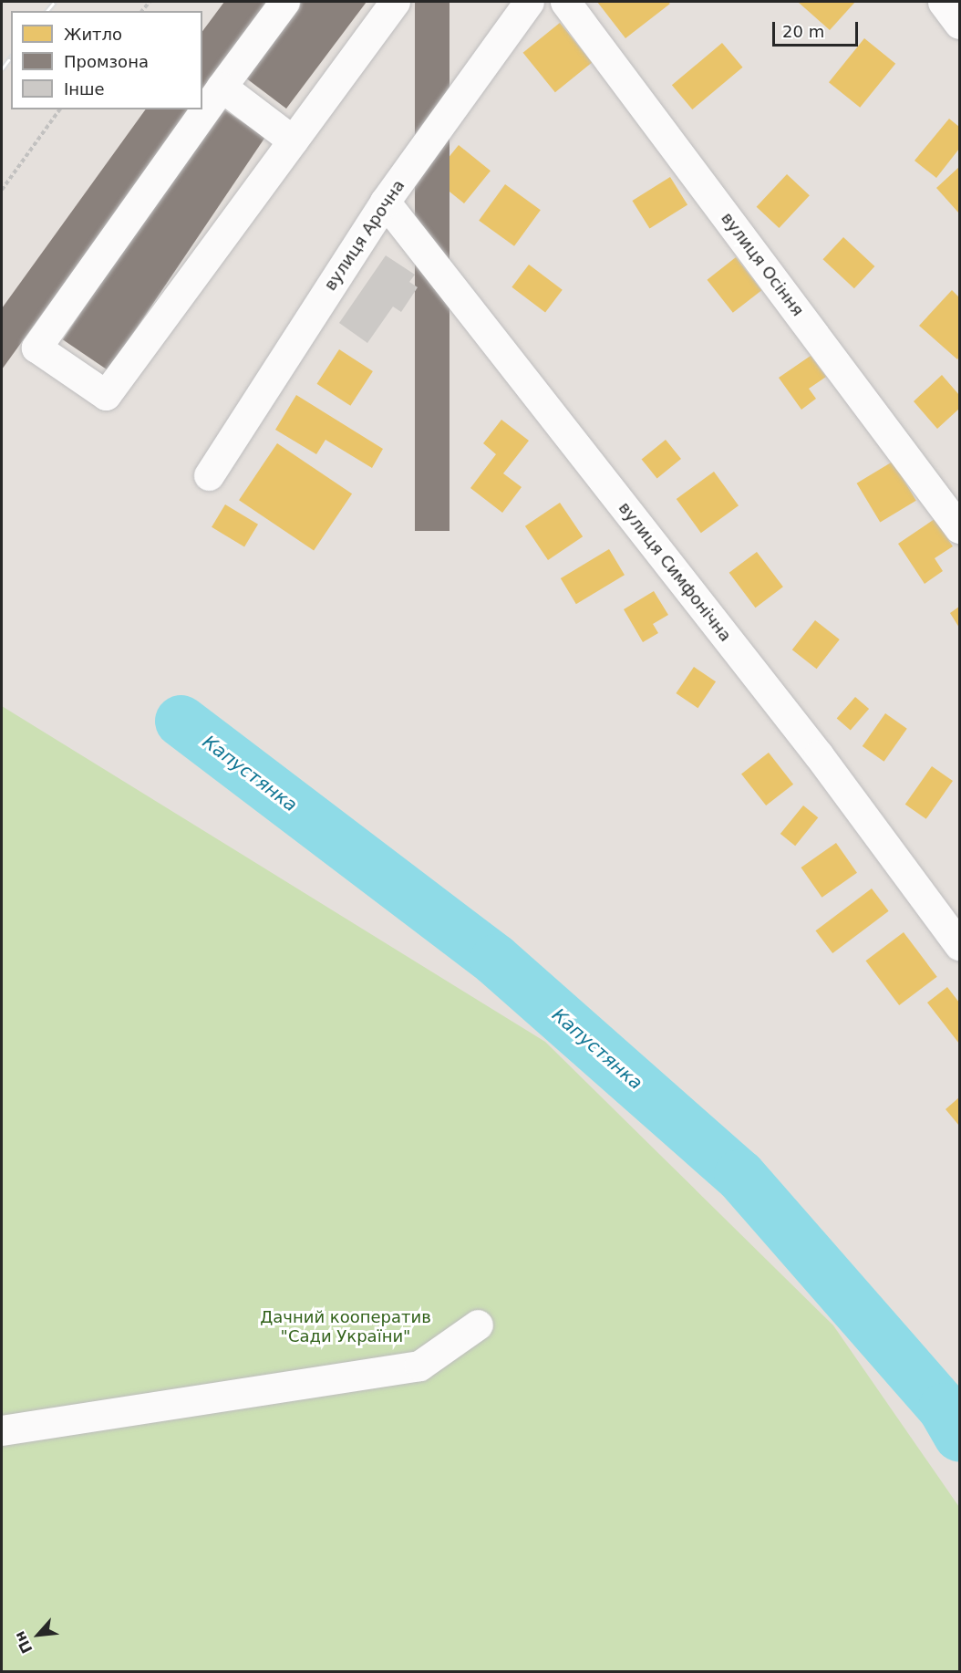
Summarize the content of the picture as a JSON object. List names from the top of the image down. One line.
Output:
{"streets":{"street":["вулиця Арочна","вулиця Осіння","вулиця Симфонічна"]},"crossings":[["вулиця Арочна","вулиця Симфонічна"]],"water":["Капустянка"],"parks":["Дачний кооператив \"Сади України\""],"legend":["Житло","Промзона","Інше"],"scale_bar":"20 m","north":"bottom left"}
